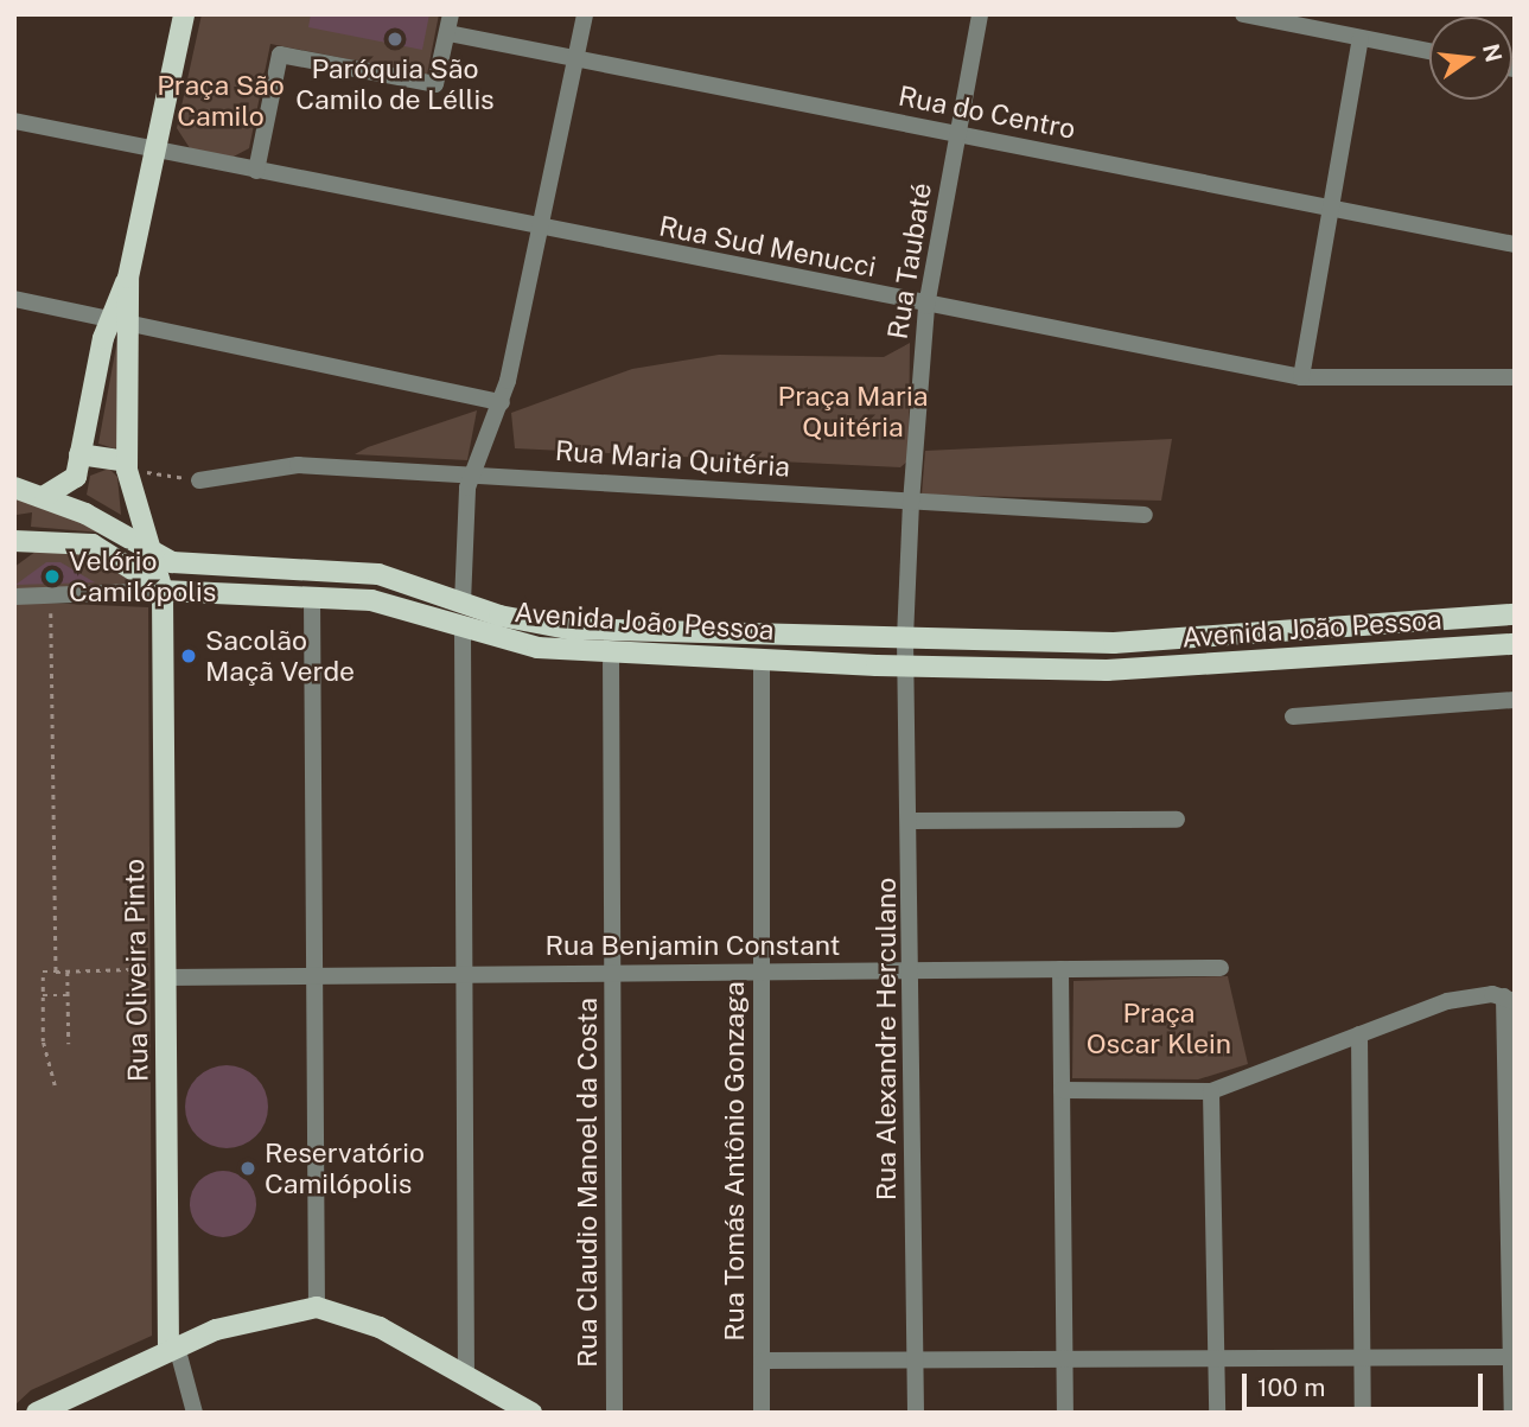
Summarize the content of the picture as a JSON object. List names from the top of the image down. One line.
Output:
{"streets":{"main road":["Avenida João Pessoa","Rua Oliveira Pinto"],"street":["Rua do Centro","Rua Sud Menucci","Rua Taubaté","Rua Maria Quitéria","Rua Benjamin Constant","Rua Alexandre Herculano","Rua Tomás Antônio Gonzaga","Rua Claudio Manoel da Costa"]},"crossings":[["Rua do Centro","Rua Taubaté"],["Rua Sud Menucci","Rua Taubaté"],["Rua Taubaté","Rua Maria Quitéria"],["Rua Taubaté","Avenida João Pessoa"],["Rua Taubaté","Rua Alexandre Herculano"],["Avenida João Pessoa","Rua Oliveira Pinto"],["Avenida João Pessoa","Rua Alexandre Herculano"],["Avenida João Pessoa","Rua Tomás Antônio Gonzaga"],["Avenida João Pessoa","Rua Claudio Manoel da Costa"],["Rua Benjamin Constant","Rua Oliveira Pinto"],["Rua Benjamin Constant","Rua Alexandre Herculano"],["Rua Benjamin Constant","Rua Tomás Antônio Gonzaga"],["Rua Benjamin Constant","Rua Claudio Manoel da Costa"]],"parks":["Praça São Camilo","Praça Maria Quitéria","Praça Oscar Klein"],"places":["Paróquia São Camilo de Léllis","Velório Camilópolis","Sacolão Maçã Verde","Reservatório Camilópolis"],"scale_bar":"100 m","north":"right"}
